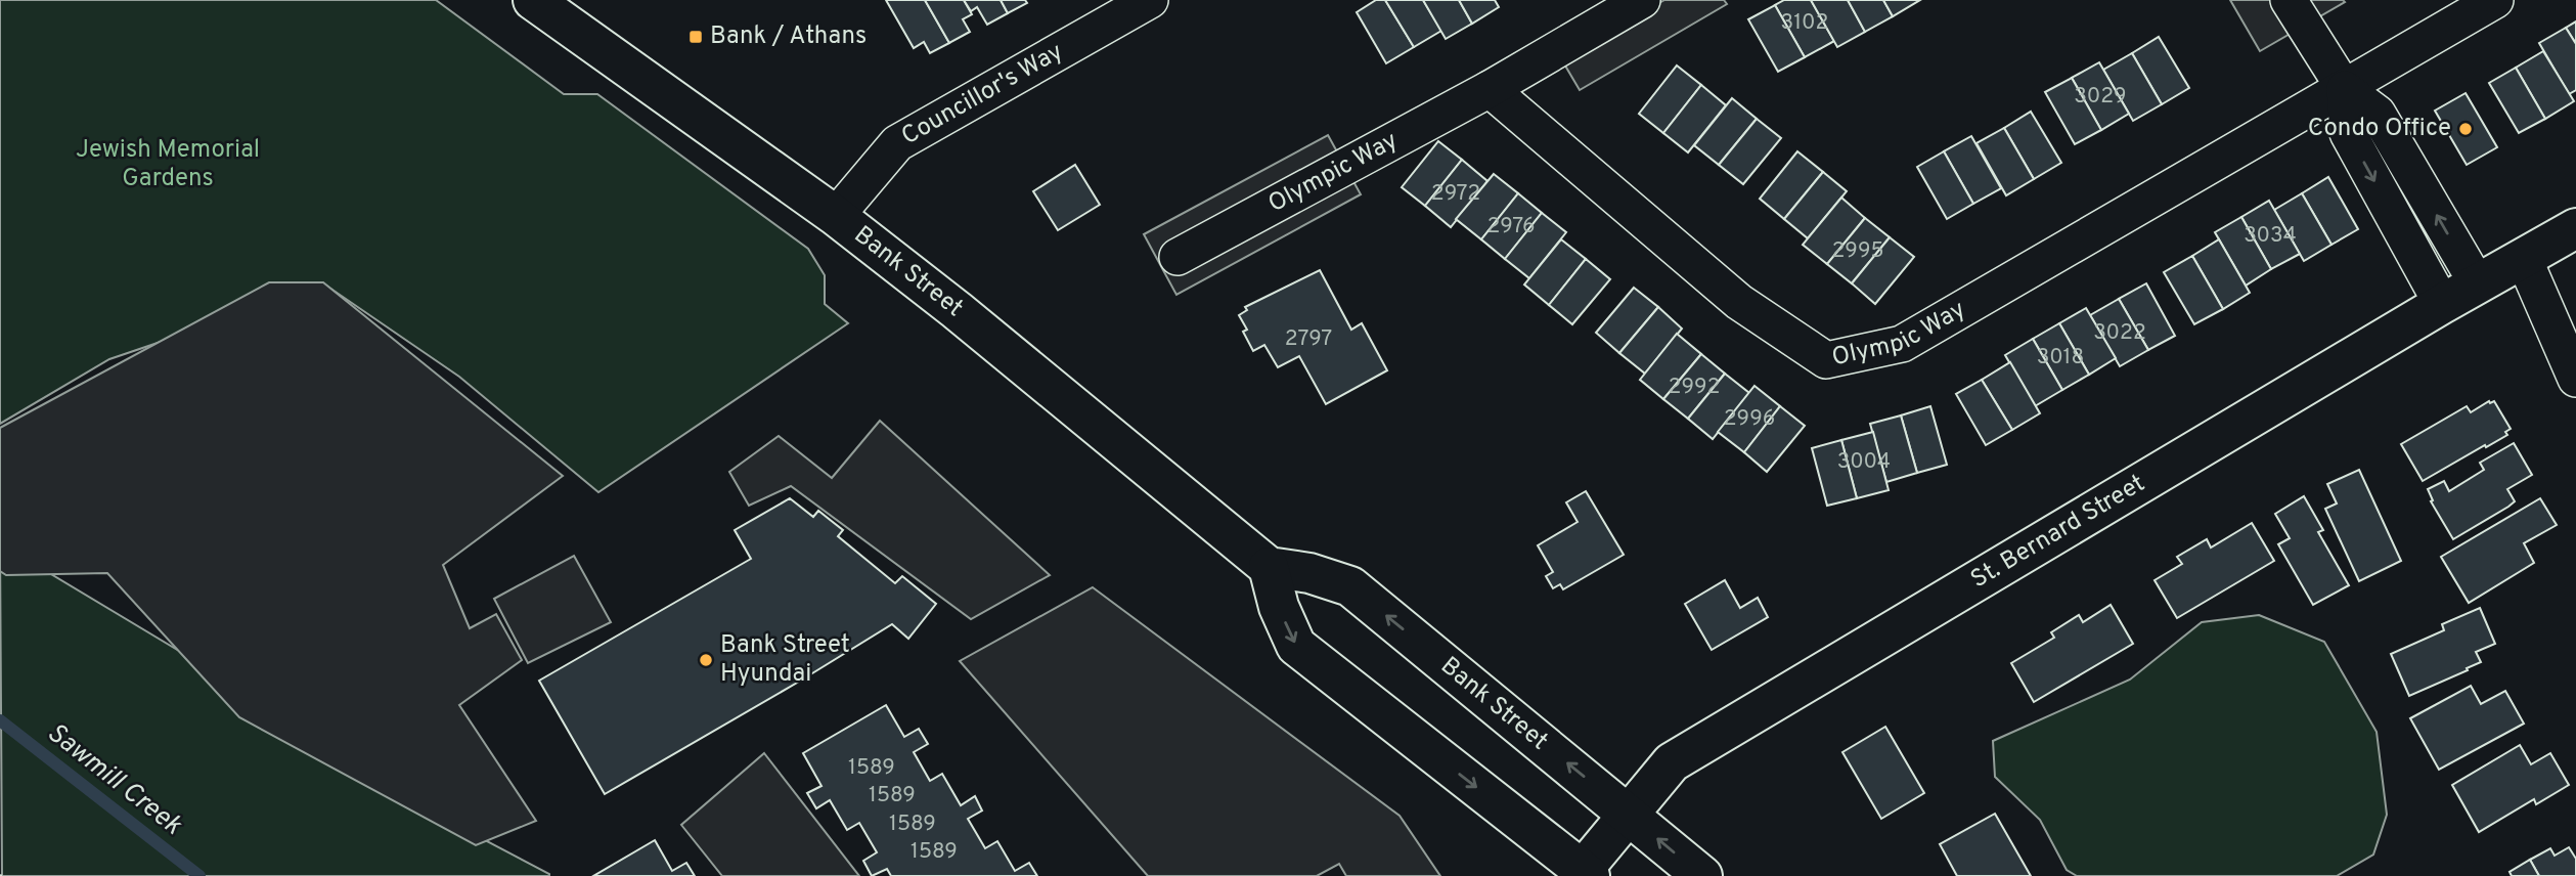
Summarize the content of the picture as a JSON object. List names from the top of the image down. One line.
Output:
{"streets":{"main road":["Bank Street","St. Bernard Street"],"street":["Councillor's Way","Olympic Way"]},"crossings":[["Councillor's Way","Bank Street"],["Bank Street","St. Bernard Street"]],"water":["Sawmill Creek"],"parks":["Jewish Memorial Gardens"],"places":{"transit":["Bank / Athans"],"other":["Condo Office","Bank Street Hyundai"]},"house_numbers":["3102","3029","2972","2976","3034","2995","3022","2797","3018","2992","2996","3004","1589","1589","1589","1589"]}
